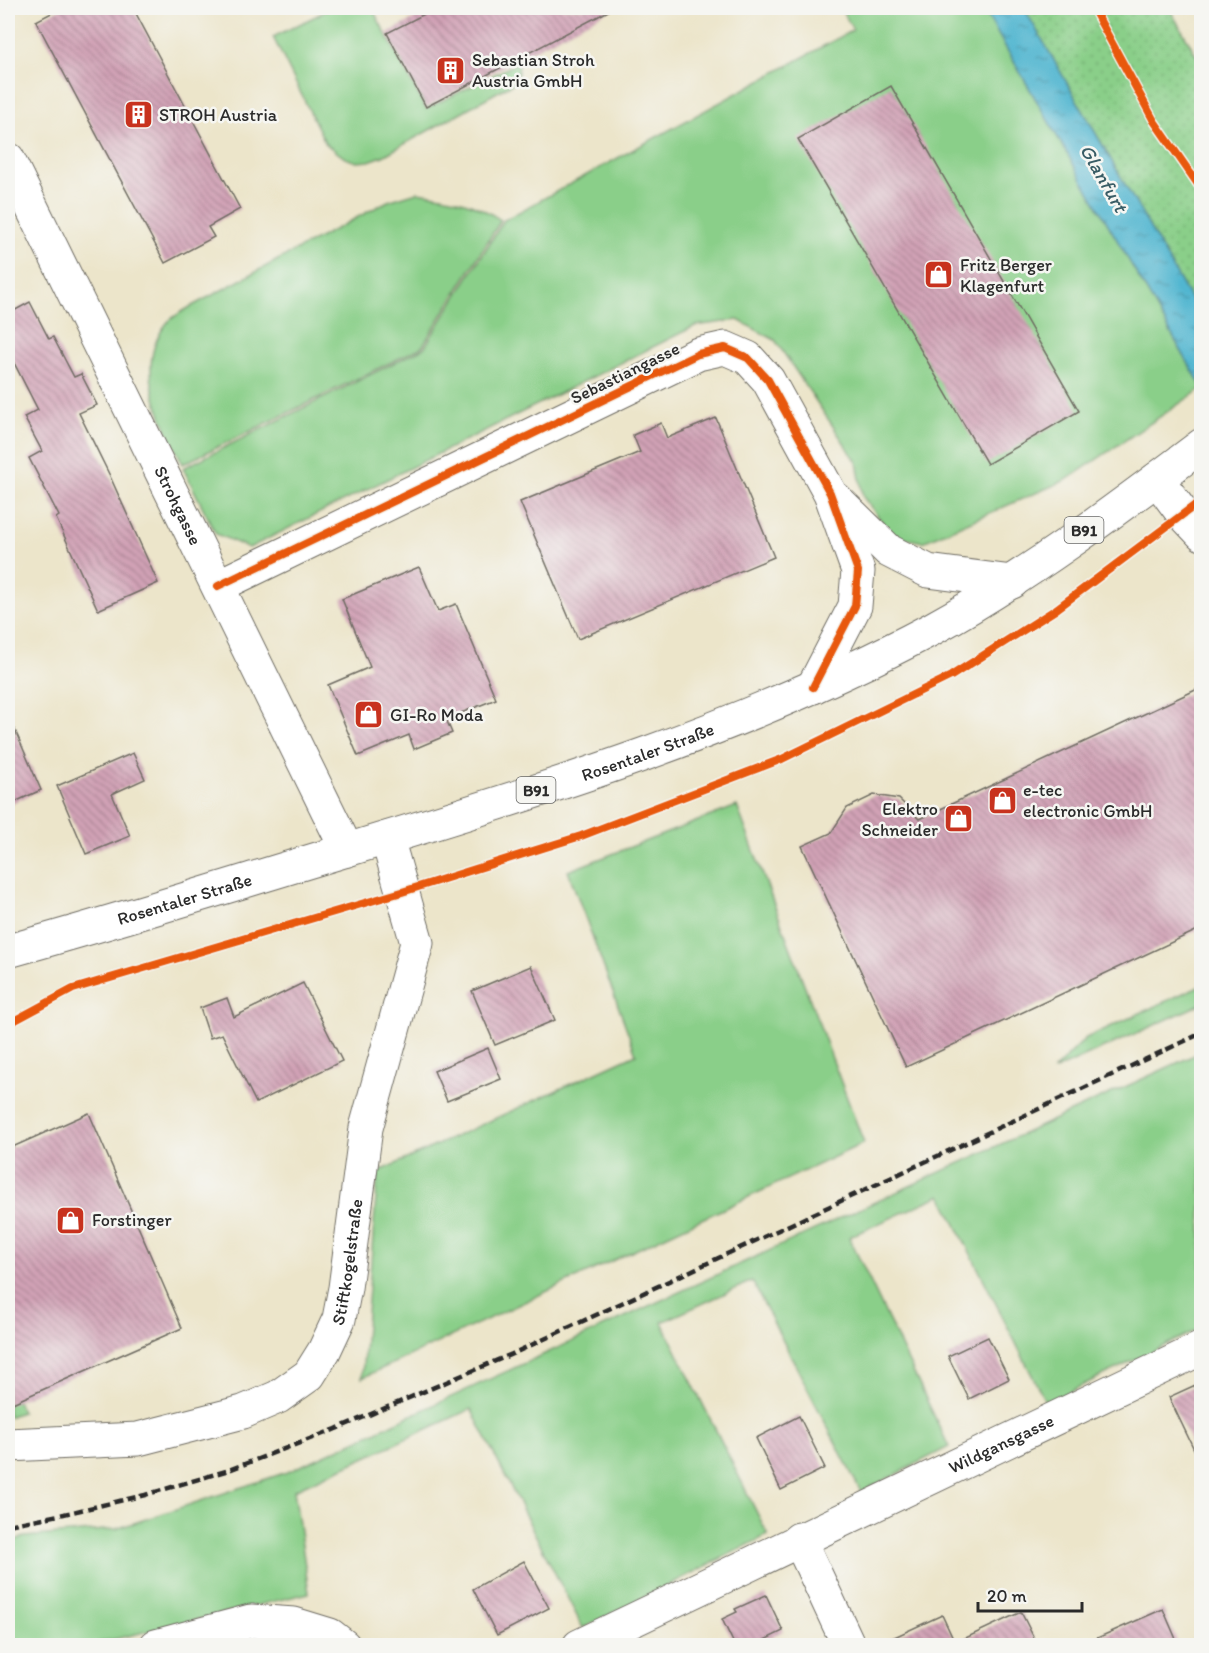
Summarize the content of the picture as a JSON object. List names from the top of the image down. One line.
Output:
{"streets":{"street":["Sebastiangasse","Strohgasse","B91","Rosentaler Straße","Stiftkogelstraße","Wildgansgasse"]},"crossings":[["Sebastiangasse","Strohgasse"],["Sebastiangasse","Rosentaler Straße"],["Strohgasse","Rosentaler Straße"],["Rosentaler Straße","Stiftkogelstraße"]],"water":["Glanfurt"],"places":{"building":["Sebastian Stroh Austria GmbH","STROH Austria"],"shop":["Fritz Berger Klagenfurt","GI-Ro Moda","e-tec electronic GmbH","Elektro Schneider","Forstinger"]},"scale_bar":"20 m"}
